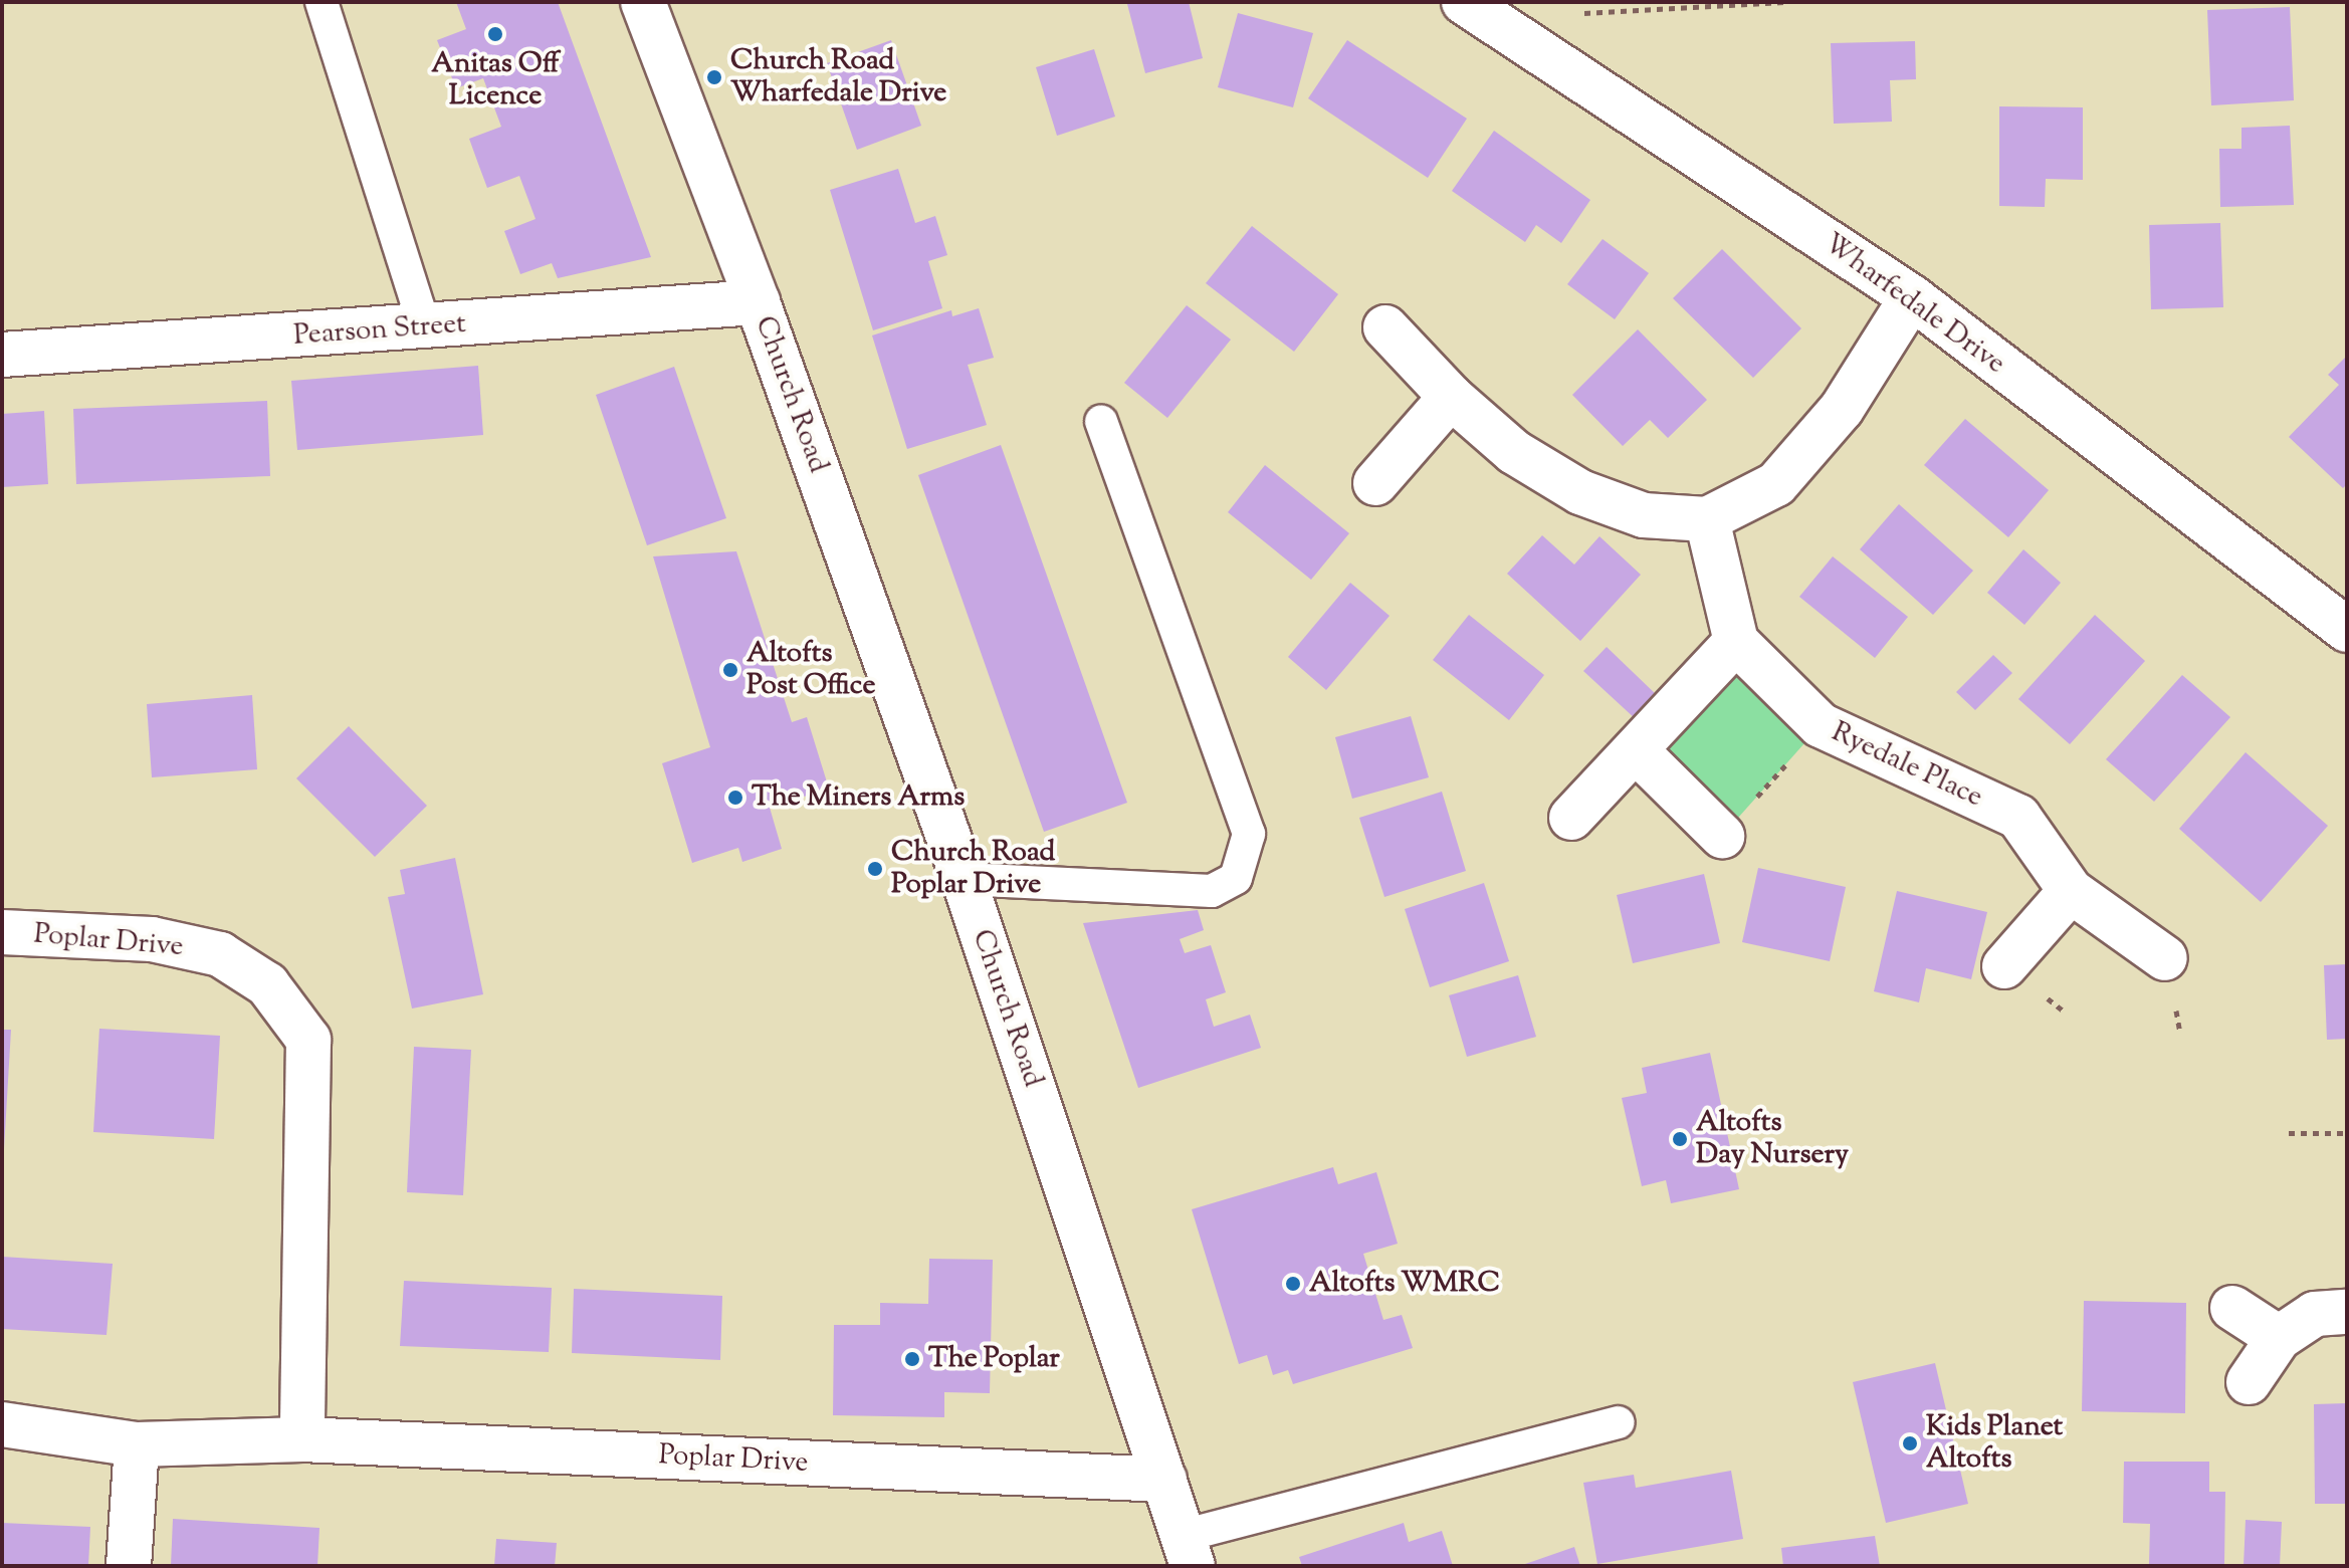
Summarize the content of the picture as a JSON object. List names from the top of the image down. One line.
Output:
{"streets":{"street":["Wharfedale Drive","Pearson Street","Church Road","Ryedale Place","Poplar Drive"]},"crossings":[["Pearson Street","Church Road"],["Church Road","Poplar Drive"]],"places":["Anitas Off Licence","Church Road Wharfedale Drive","Altofts Post Office","The Miners Arms","Church Road Poplar Drive","Altofts Day Nursery","Altofts WMRC","The Poplar","Kids Planet Altofts"]}
